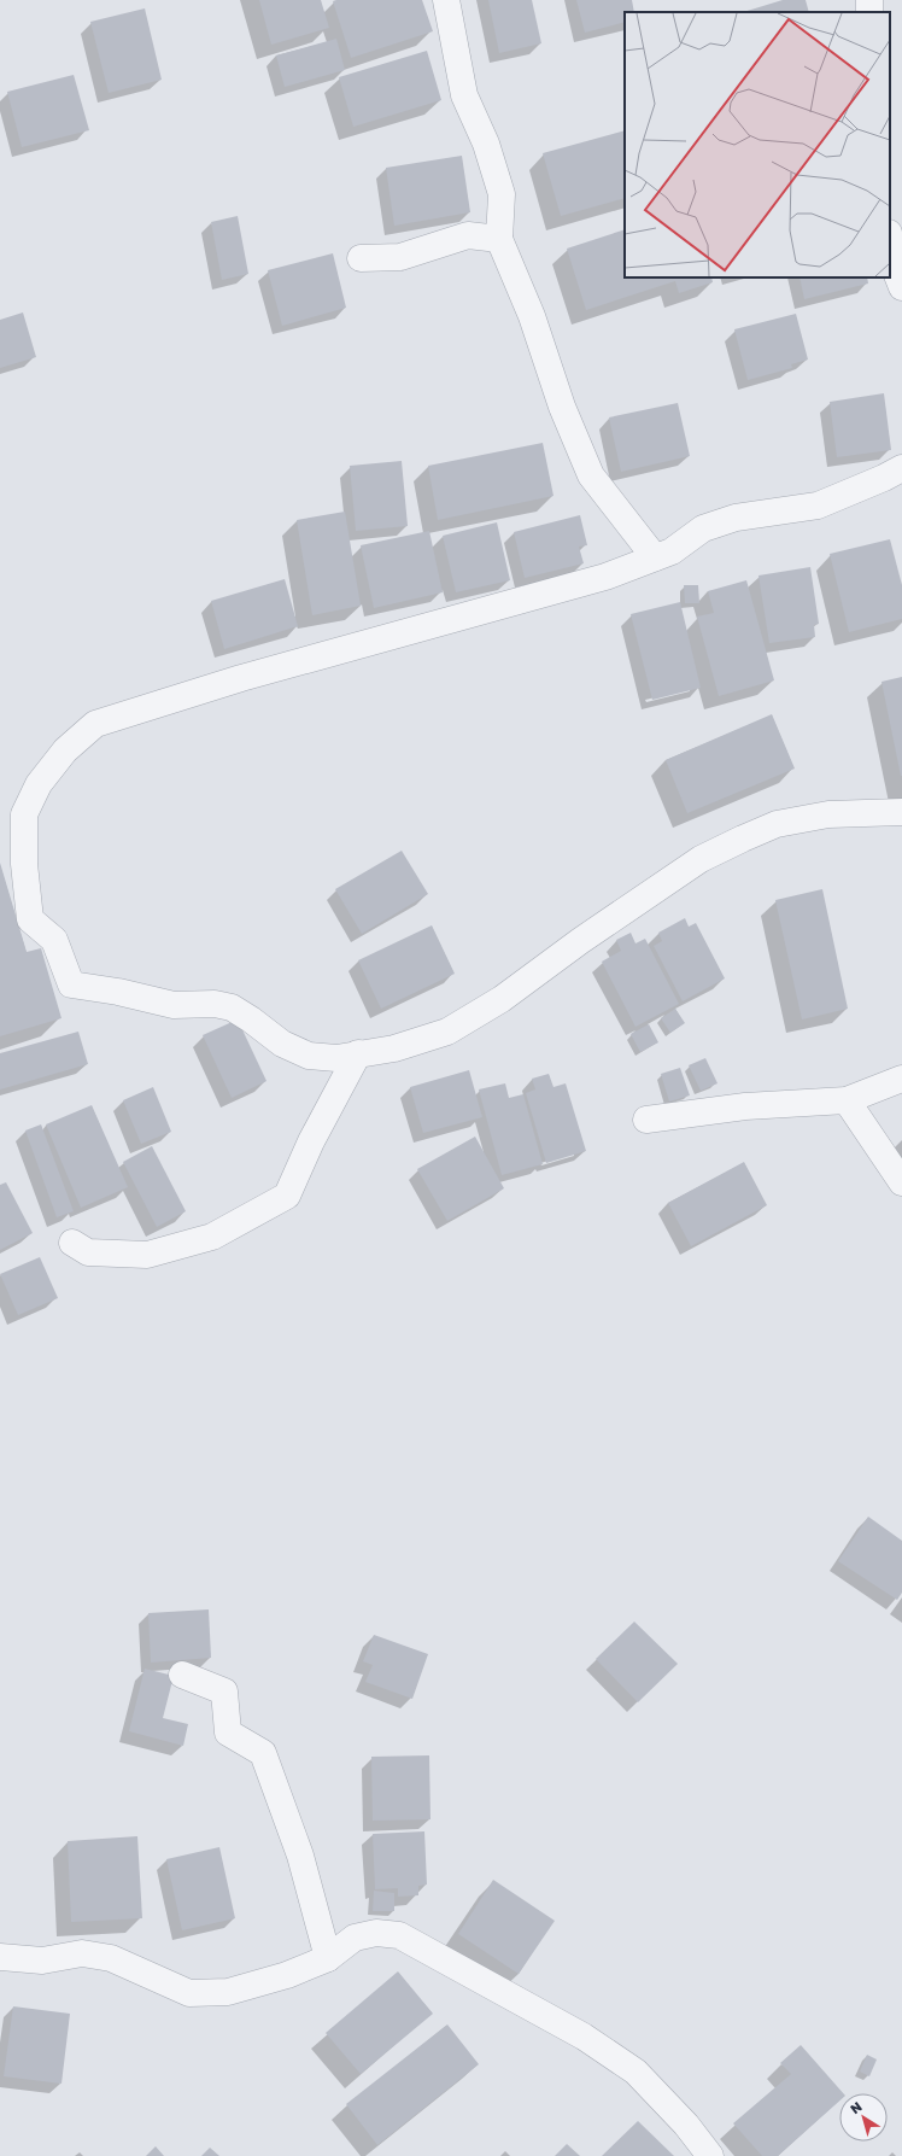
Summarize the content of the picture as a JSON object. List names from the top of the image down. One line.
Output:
{"north":"top left"}
